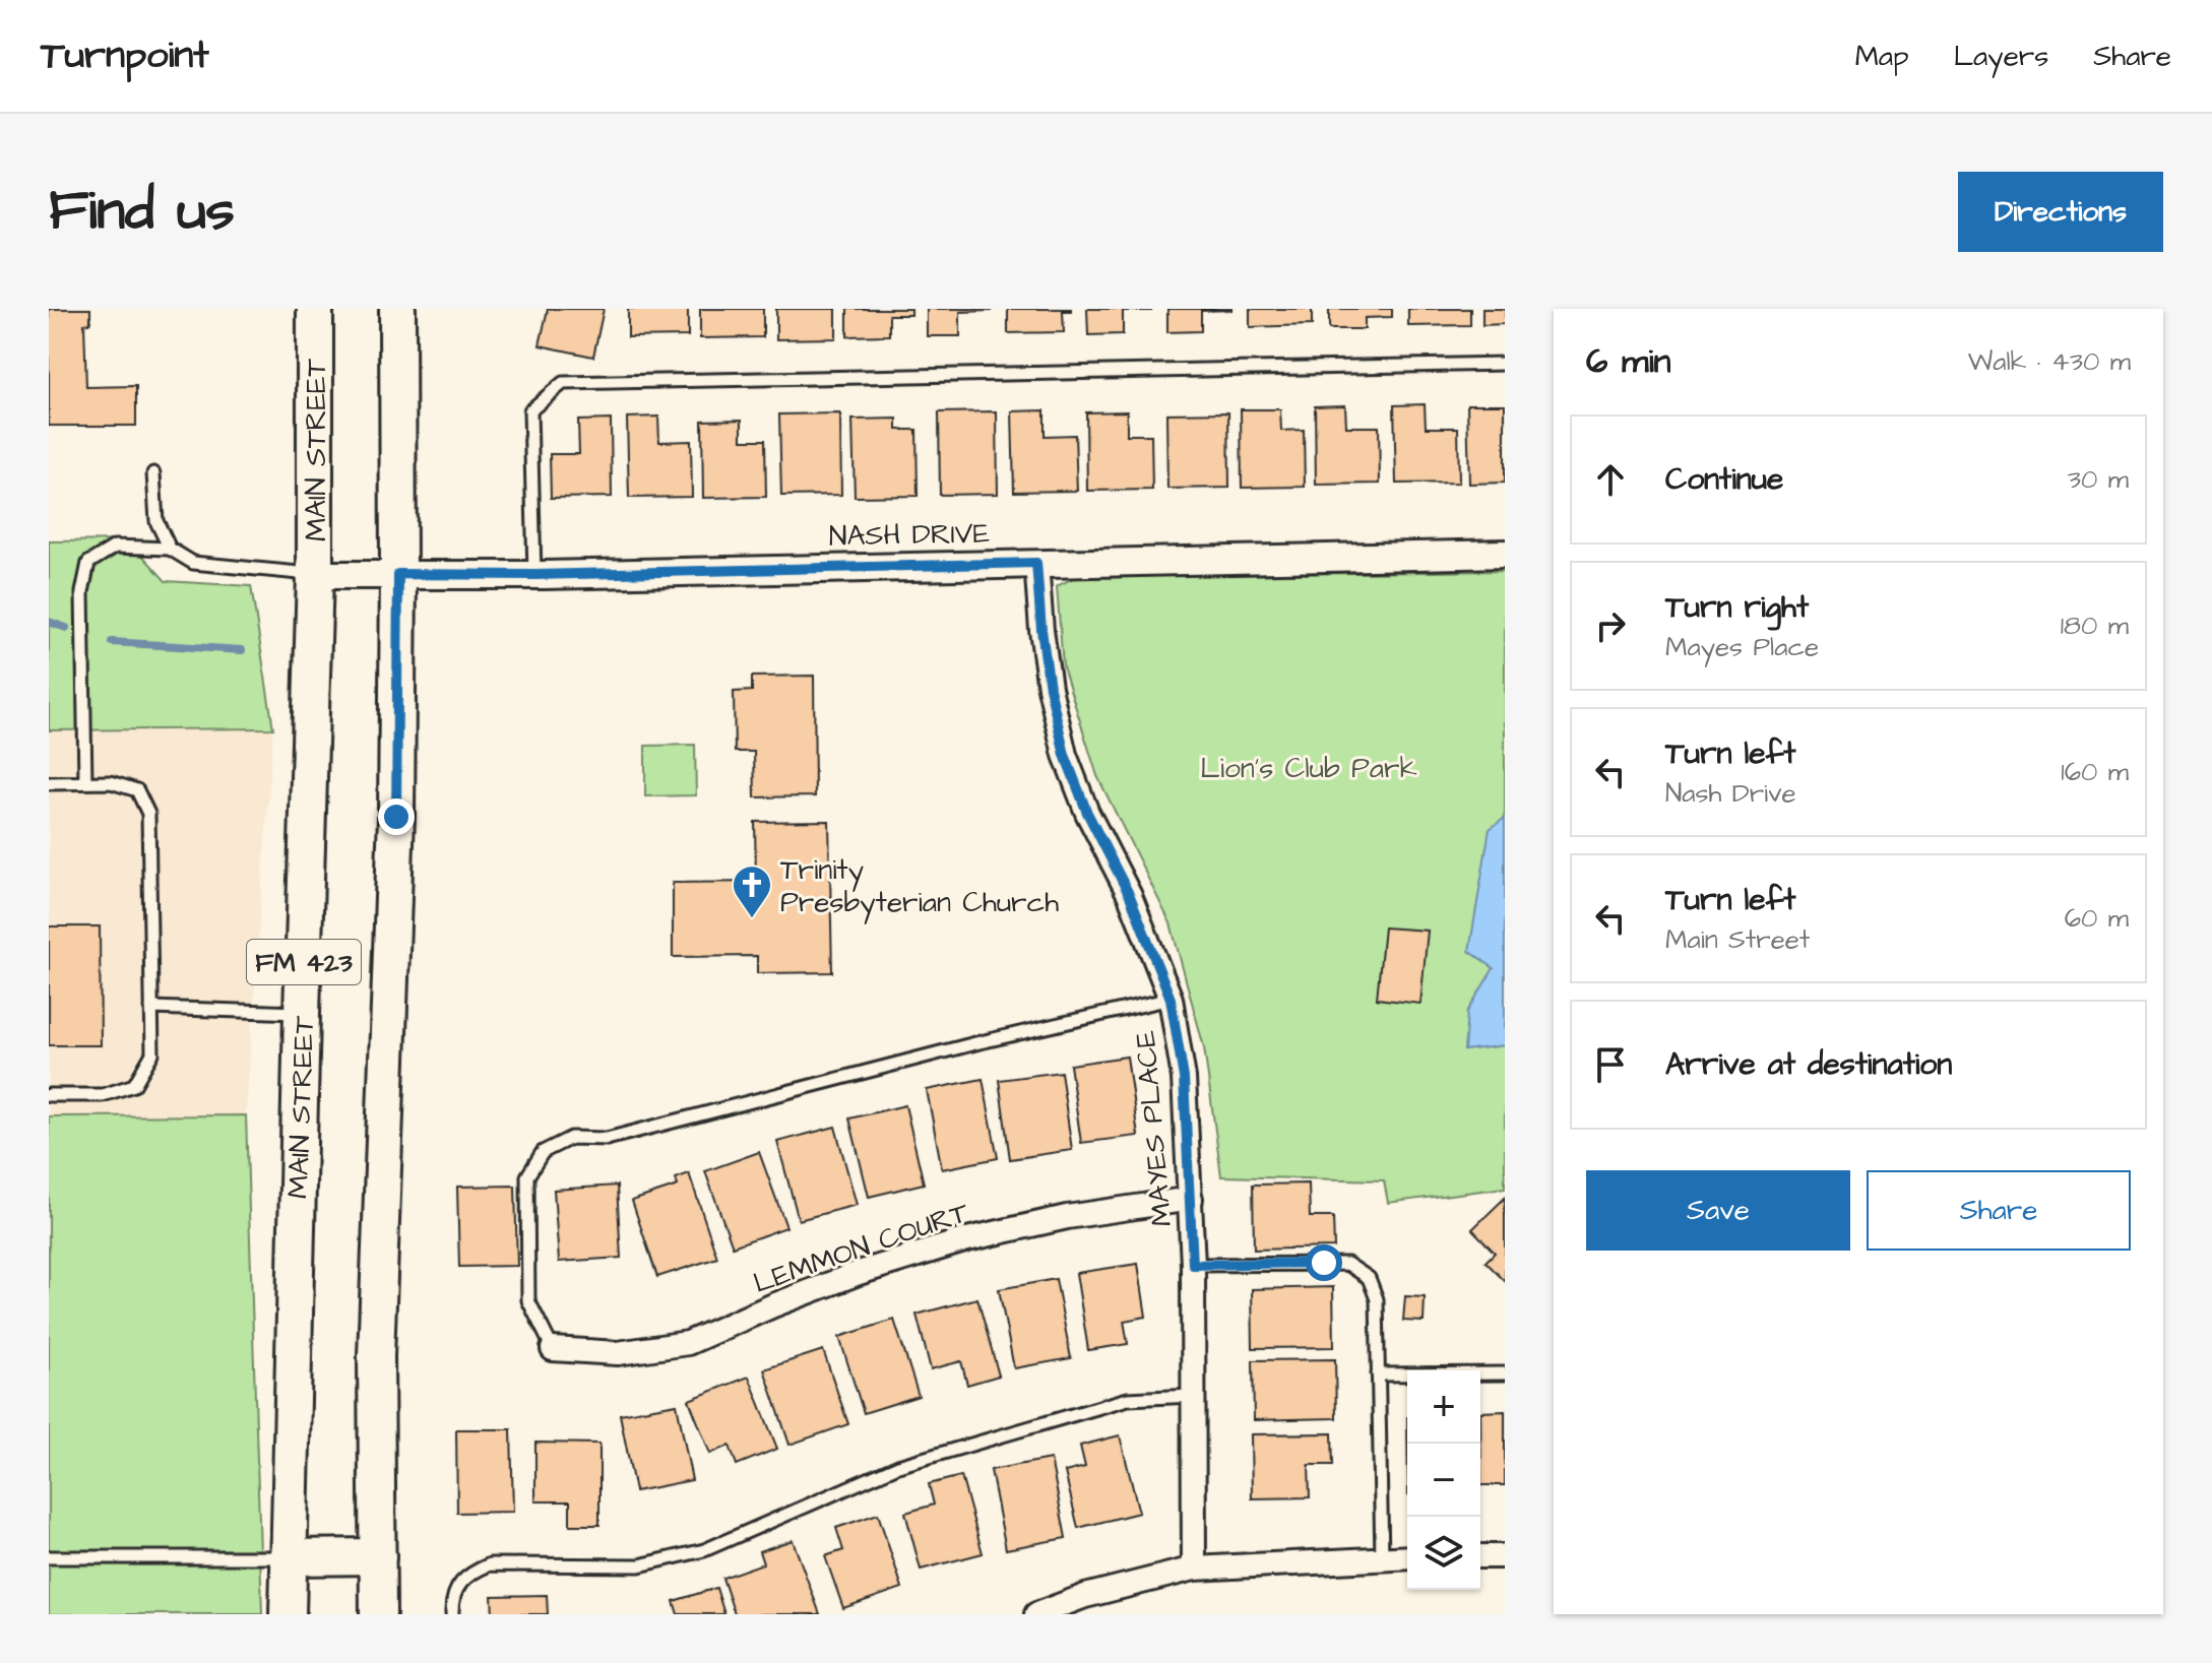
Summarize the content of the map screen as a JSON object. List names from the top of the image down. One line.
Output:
{"streets":{"main road":["MAIN STREET","FM 423"],"street":["NASH DRIVE","MAYES PLACE","LEMMON COURT"]},"crossings":[["MAIN STREET","NASH DRIVE"],["NASH DRIVE","FM 423"],["NASH DRIVE","MAYES PLACE"],["MAYES PLACE","LEMMON COURT"]],"parks":["Lion's Club Park"],"places":{"church":["Trinity Presbyterian Church"]},"page":{"header":"Turnpoint","nav":["Map","Layers","Share"],"title":"Find us","buttons":["Directions",["Save","Share"]],"heading":["6 min","Walk · 430 m"],"list":[["Continue","30 m"],["Turn right","Mayes Place","180 m"],["Turn left","Nash Drive","160 m"],["Turn left","Main Street","60 m"],"Arrive at destination"],"map_buttons":["+","−"]}}
